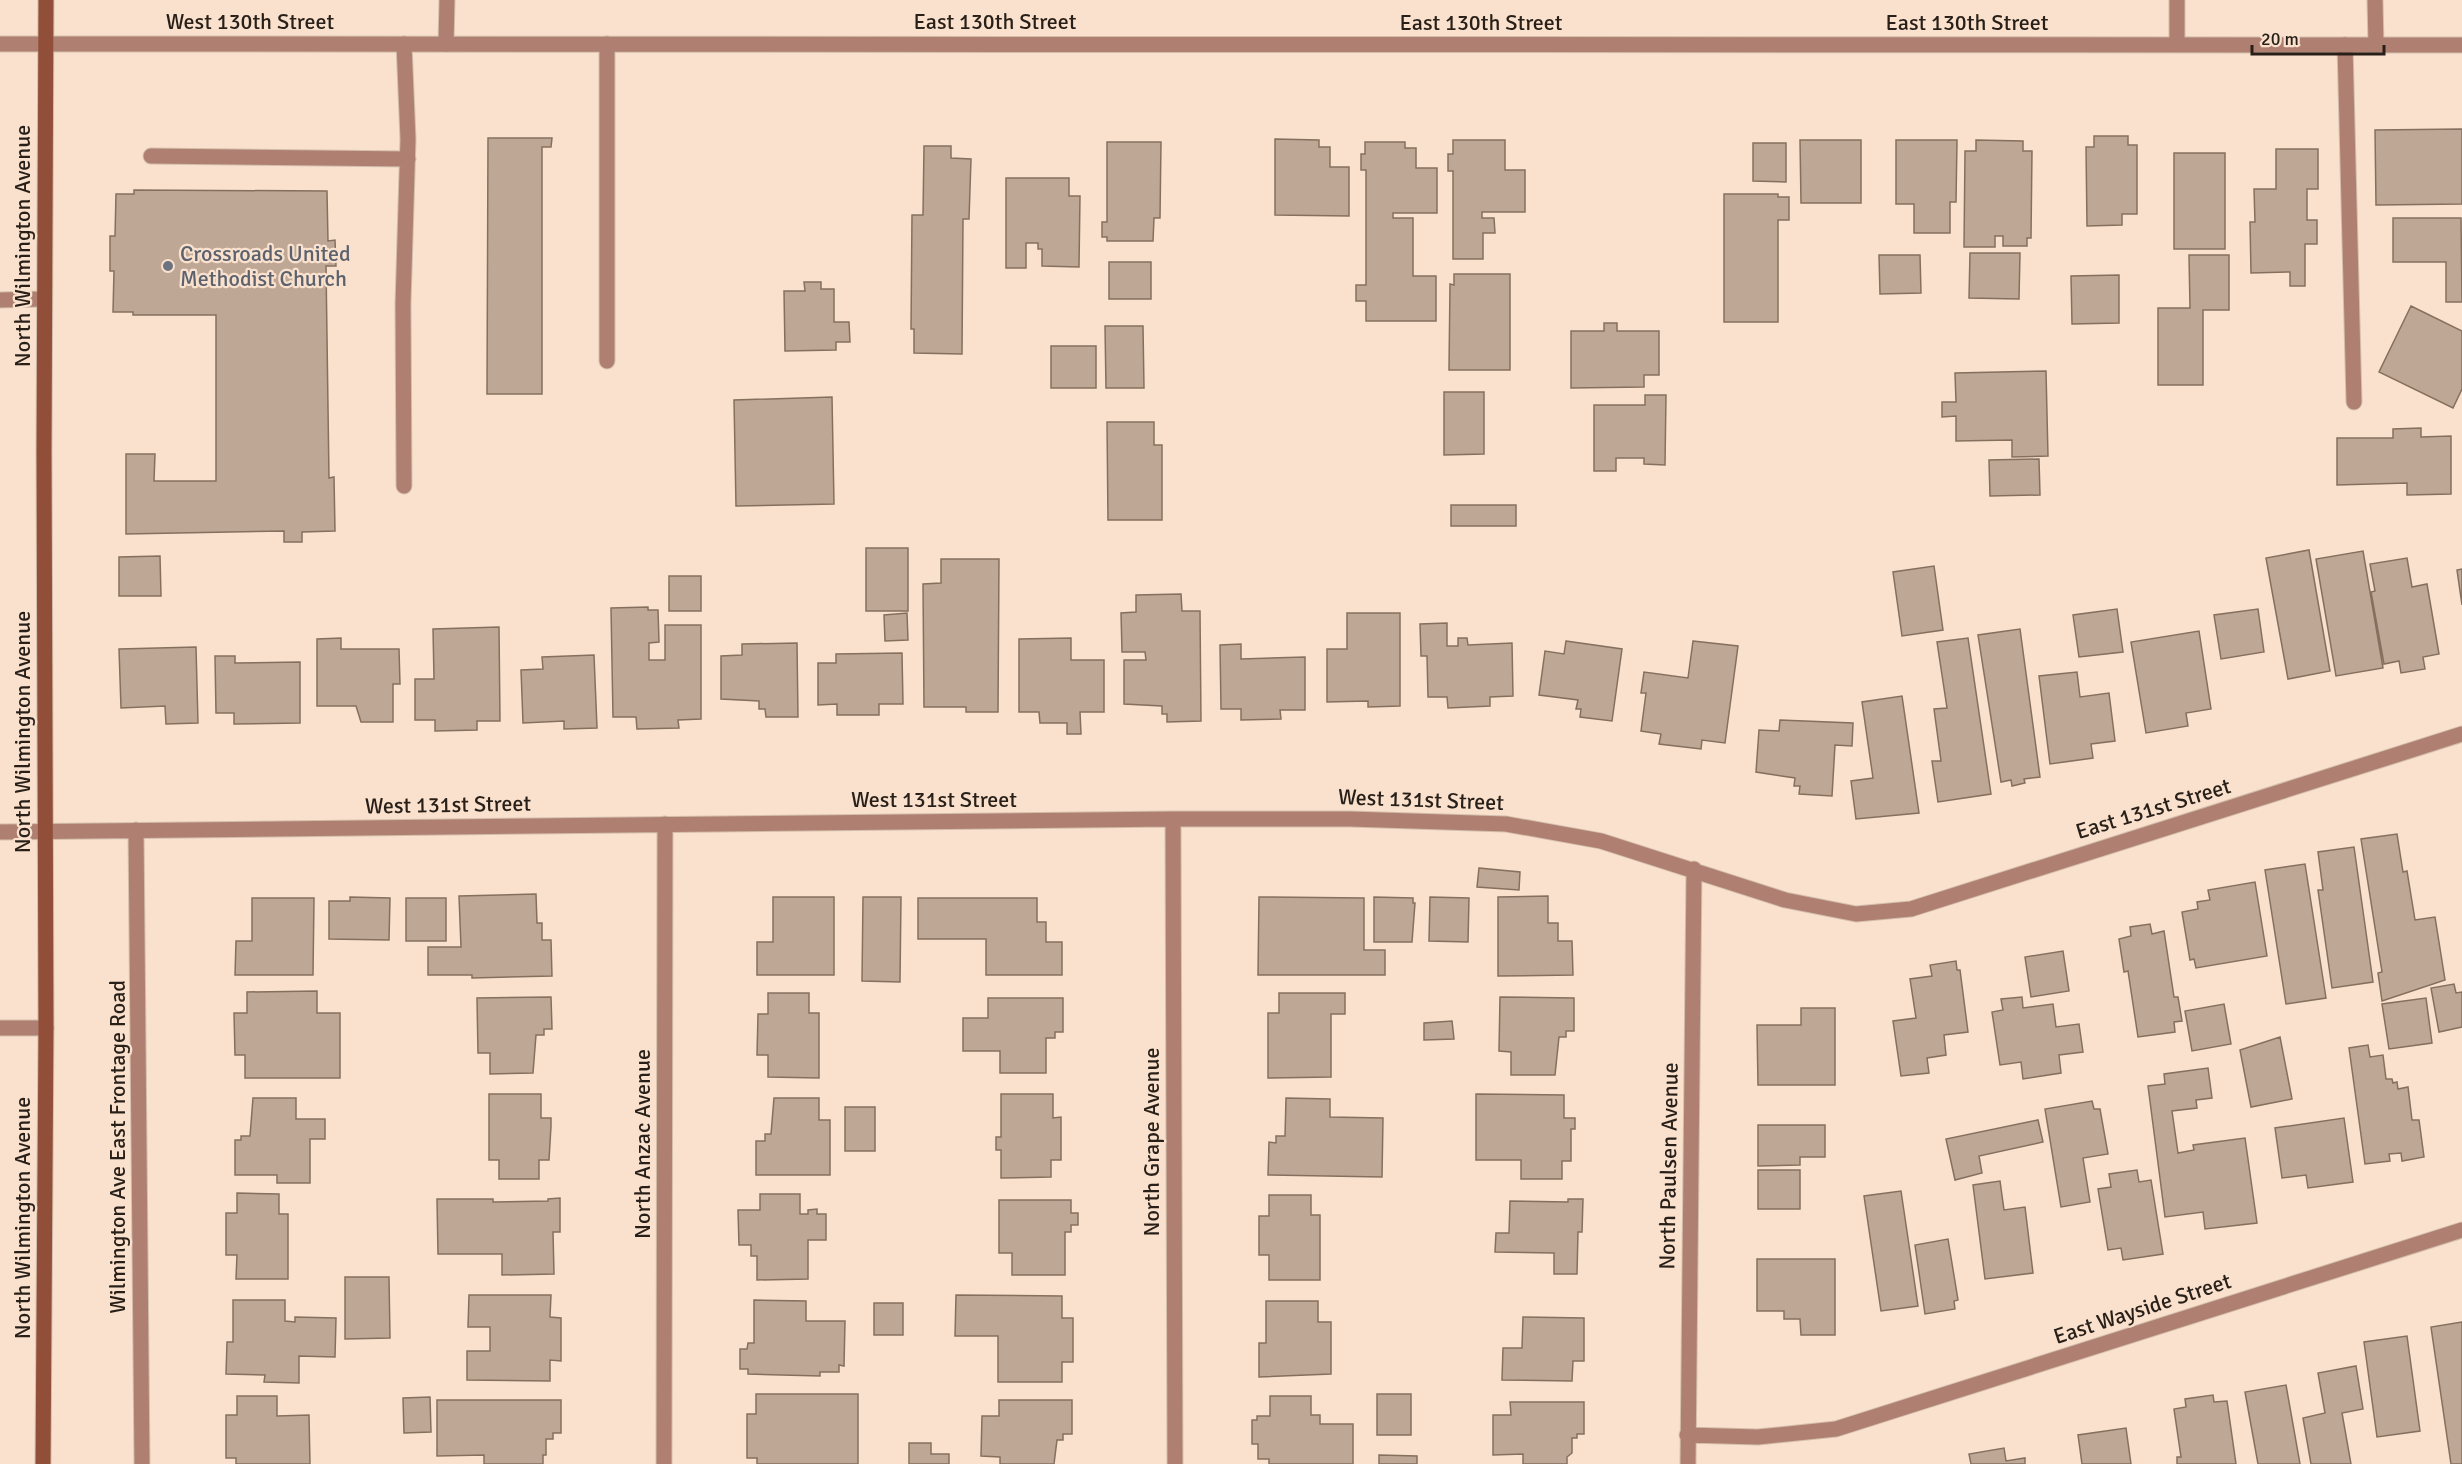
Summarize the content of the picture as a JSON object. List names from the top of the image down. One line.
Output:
{"streets":{"main road":["North Wilmington Avenue"],"street":["West 130th Street","East 130th Street","West 131st Street","East 131st Street","North Grape Avenue","North Anzac Avenue","Wilmington Ave East Frontage Road","North Paulsen Avenue","East Wayside Street"]},"crossings":[["West 130th Street","East 130th Street"],["West 130th Street","North Wilmington Avenue"],["North Wilmington Avenue","West 131st Street"],["West 131st Street","East 131st Street"],["West 131st Street","North Grape Avenue"],["West 131st Street","North Anzac Avenue"],["West 131st Street","Wilmington Ave East Frontage Road"],["West 131st Street","North Paulsen Avenue"],["North Paulsen Avenue","East Wayside Street"]],"places":["Crossroads United Methodist Church"],"scale_bar":"20 m"}
